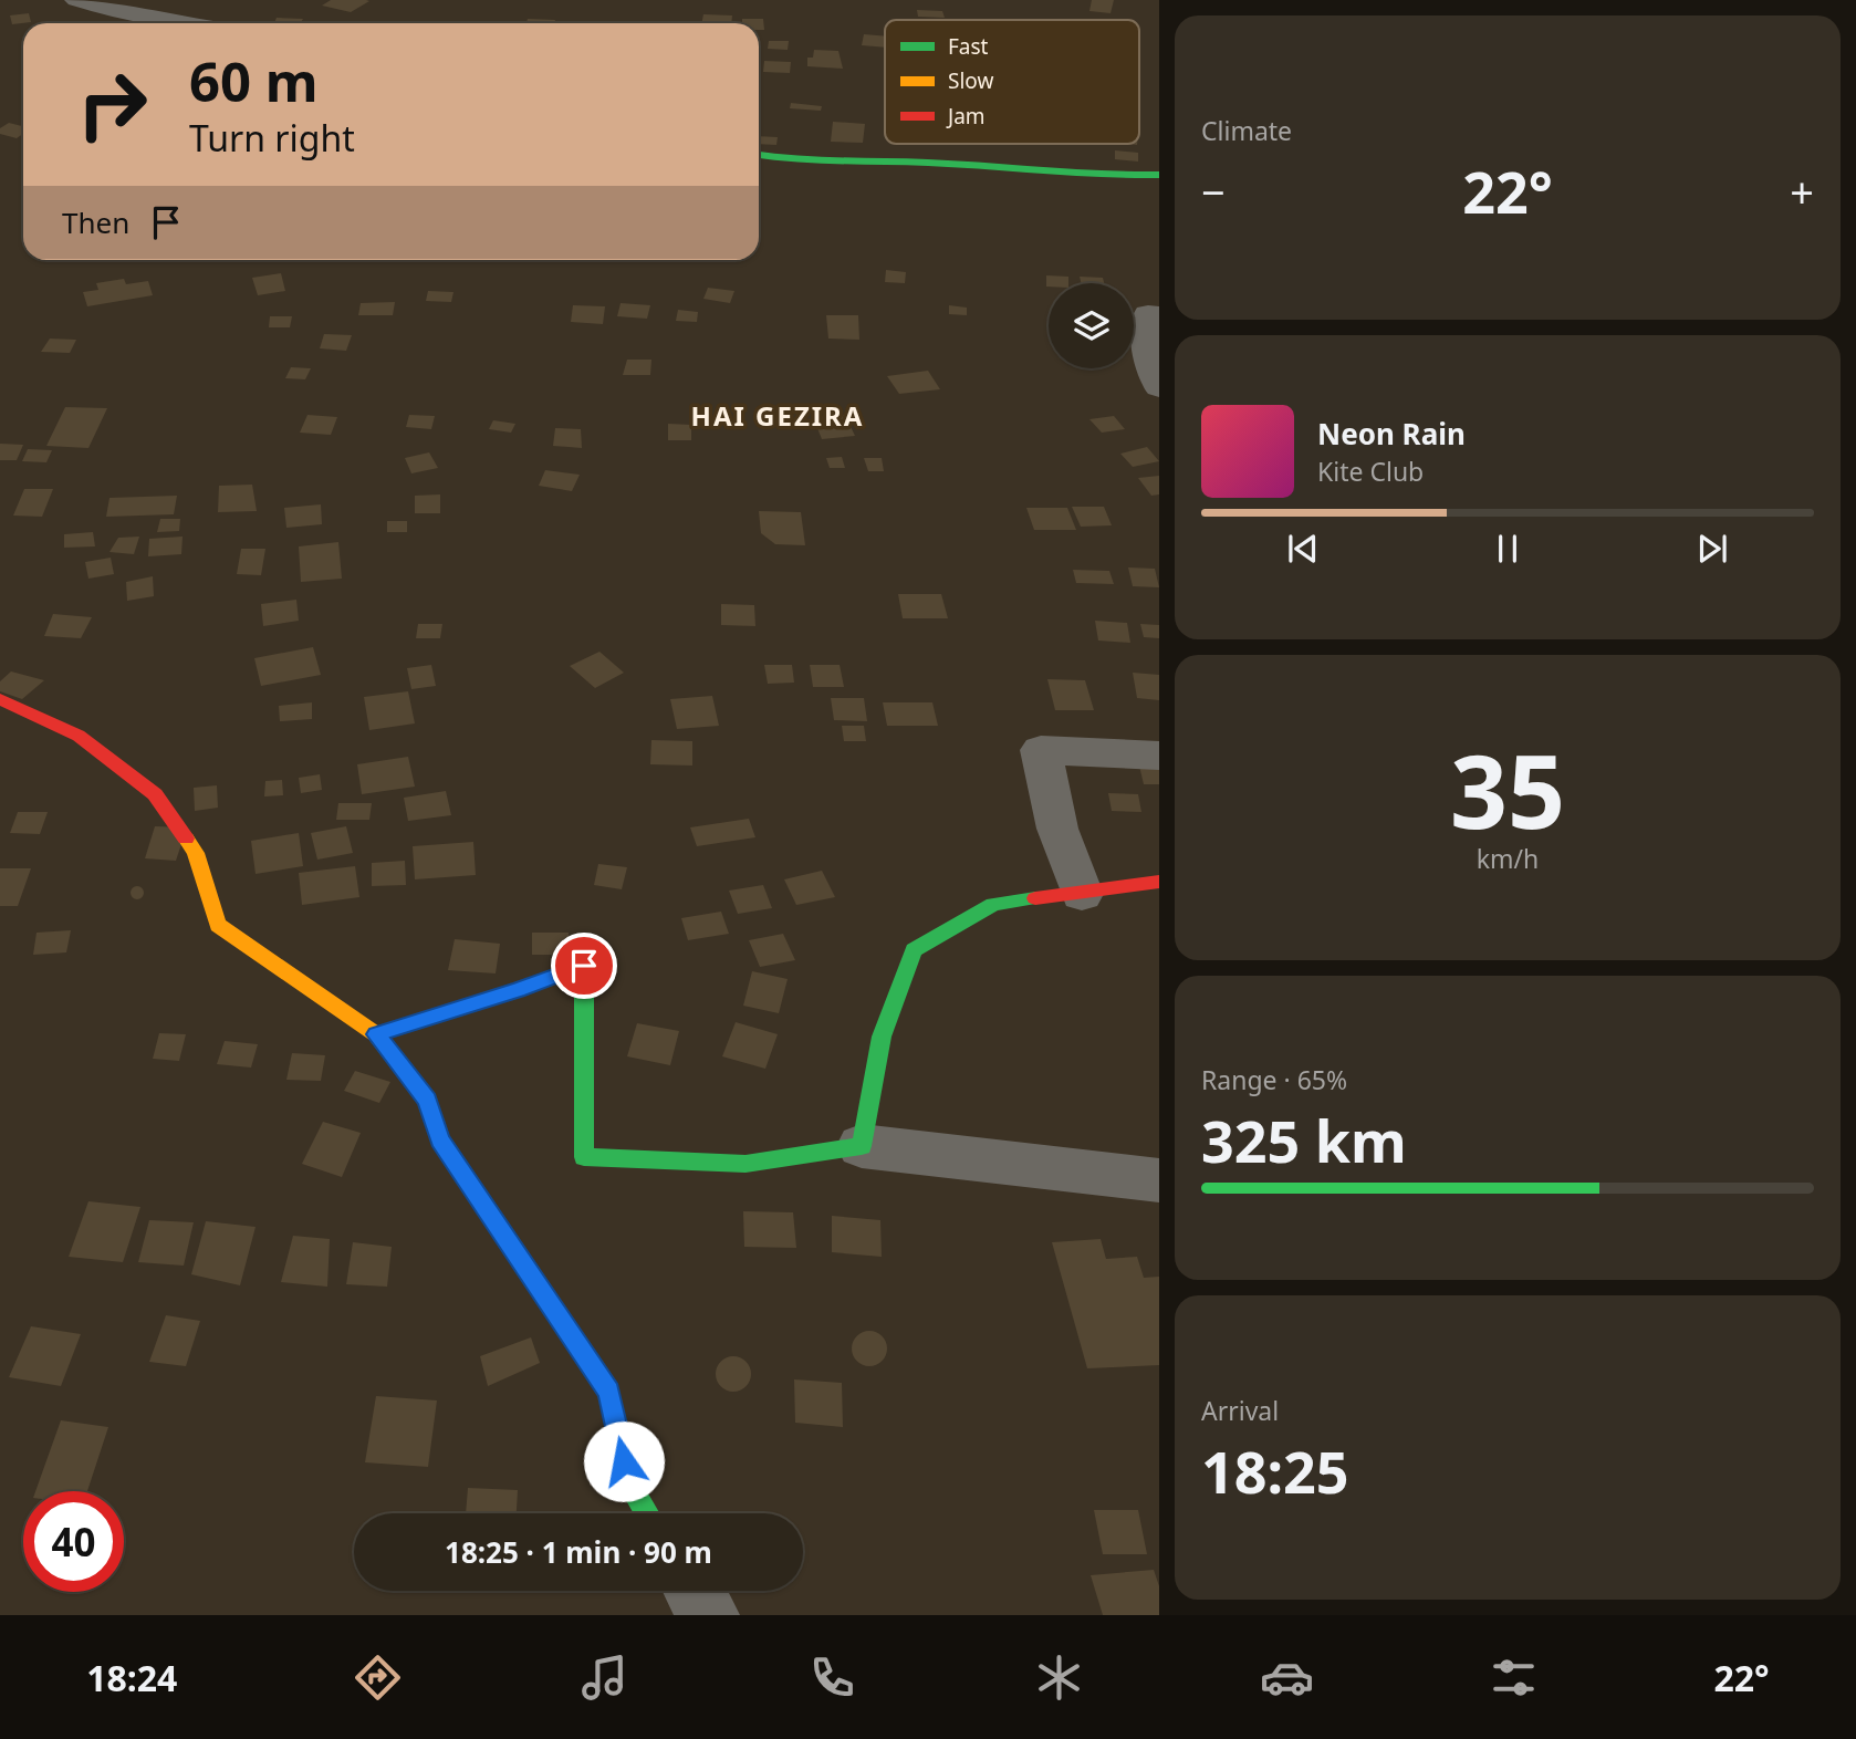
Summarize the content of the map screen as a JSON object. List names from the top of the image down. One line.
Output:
{"districts":["HAI GEZIRA"],"legend":["Fast","Slow","Jam"],"page":{"tile":["Climate",["35","km/h"],["Range · 65%","325 km"],["Arrival","18:25"]],"turn":["60 m","Turn right"],"heat":["−","22°","+"],"then":"Then","song":["Neon Rain","Kite Club"],"limit":"40","trip":"18:25 · 1 min · 90 m","tabs":["18:24","22°"]}}
